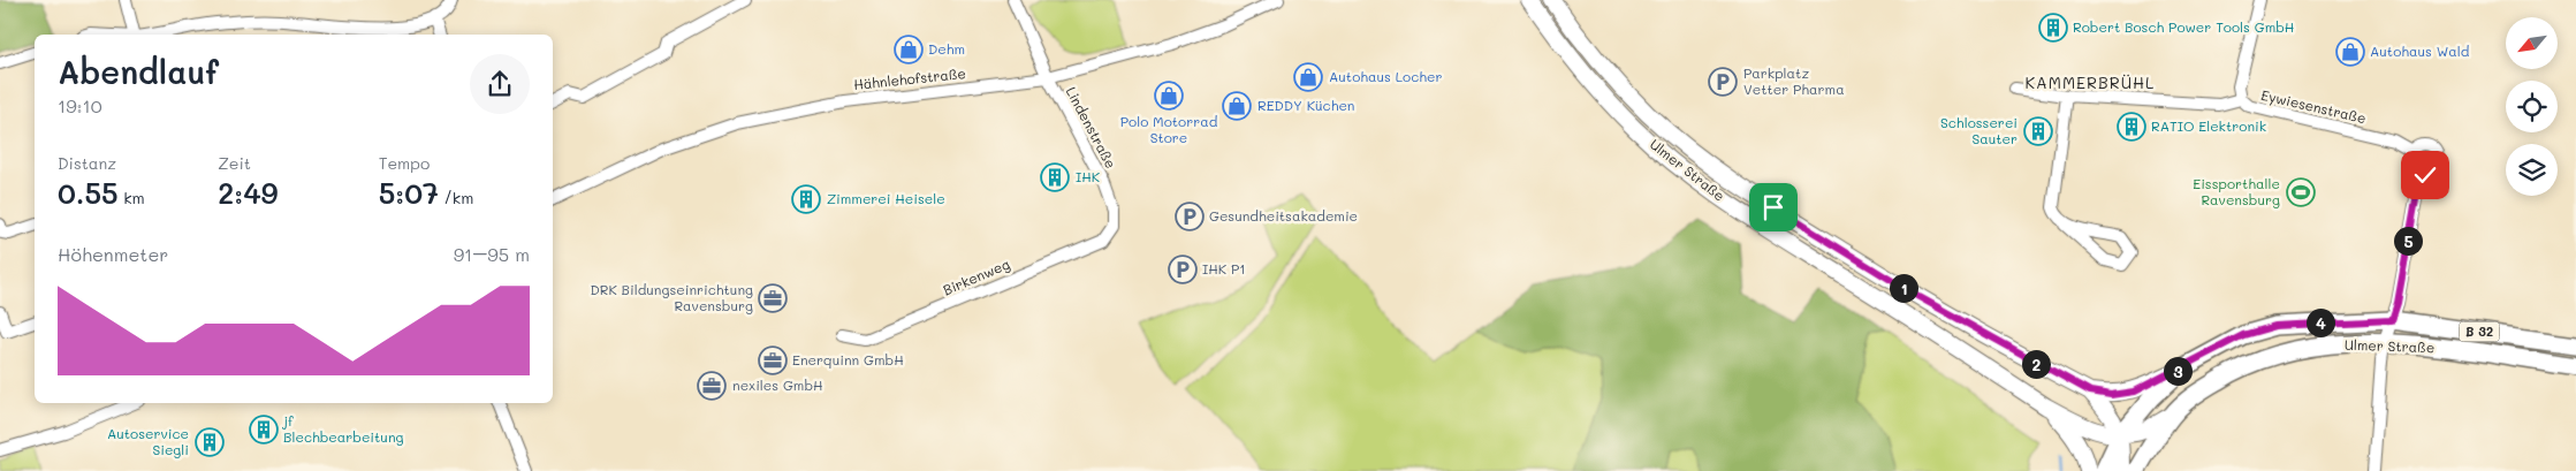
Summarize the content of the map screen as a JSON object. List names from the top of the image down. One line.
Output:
{"streets":{"main road":["Ulmer Straße","B 32"],"street":["Hähnlehofstraße","Eywiesenstraße","Lindenstraße","Birkenweg"]},"crossings":[["Hähnlehofstraße","Lindenstraße"],["Lindenstraße","Birkenweg"],["Ulmer Straße","B 32"]],"districts":["KAMMERBRÜHL"],"places":{"building":["Robert Bosch Power Tools GmbH","RATIO Elektronik","Schlosserei Sauter","IHK","Zimmerei Heisele","jf Blechbearbeitung","Autoservice Siegli"],"shop":["Dehm","Autohaus Wald","Autohaus Locher","Polo Motorrad Store","REDDY Küchen"],"parking":["Parkplatz Vetter Pharma","Gesundheitsakademie","IHK P1"],"sports":["Eissporthalle Ravensburg"],"office":["DRK Bildungseinrichtung Ravensburg","Enerquinn GmbH","nexiles GmbH"]},"north":"bottom left","page":{"heading":["Abendlauf","19:10"],"stats":[["Distanz","0.55 km"],["Zeit","2:49"],["Tempo","5:07 /km"]],"pins":["5","1","4","2","3"],"chart":["Höhenmeter","91–95 m"]}}
